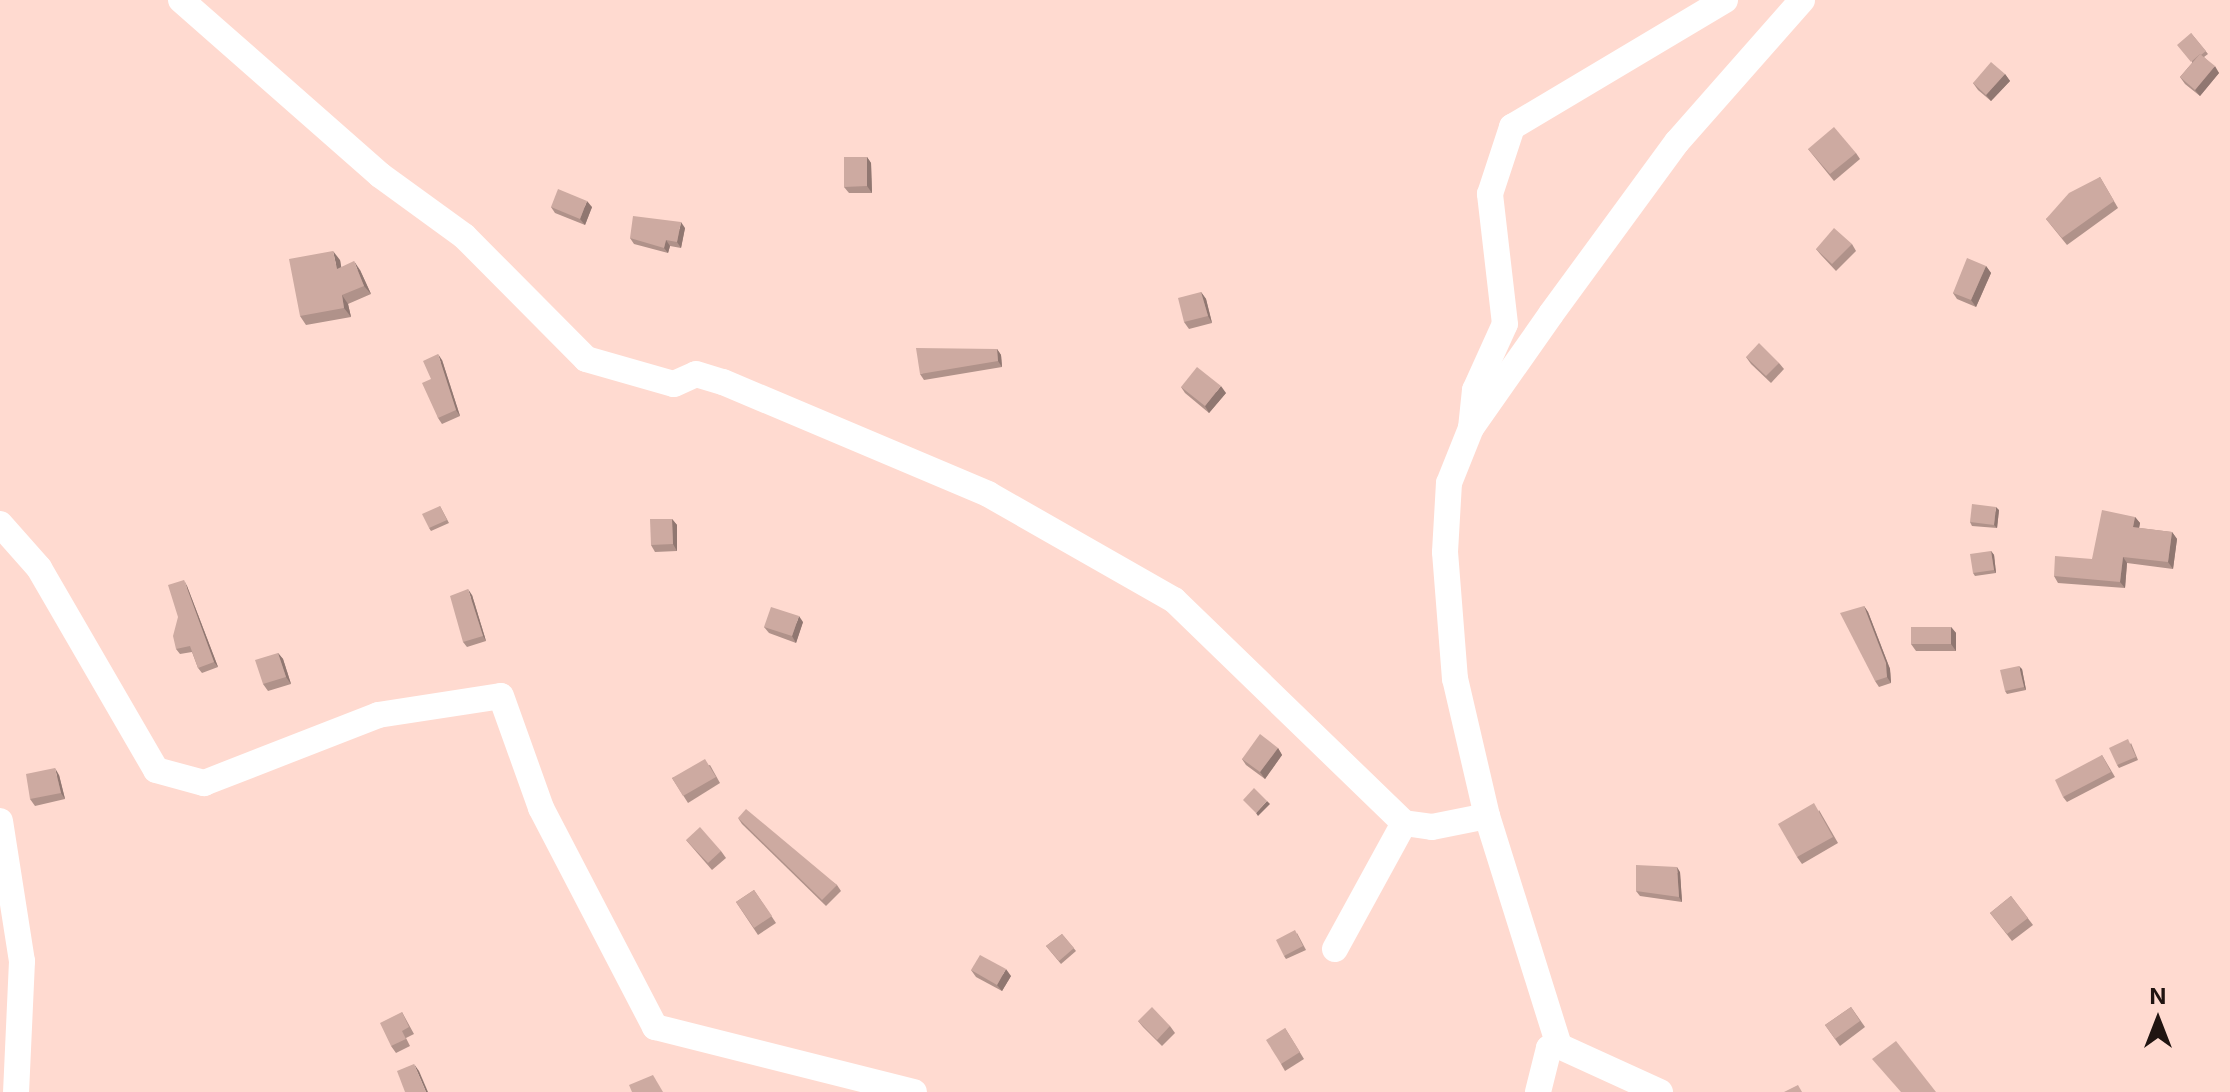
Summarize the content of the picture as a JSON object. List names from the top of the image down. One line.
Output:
{"north":"top"}
